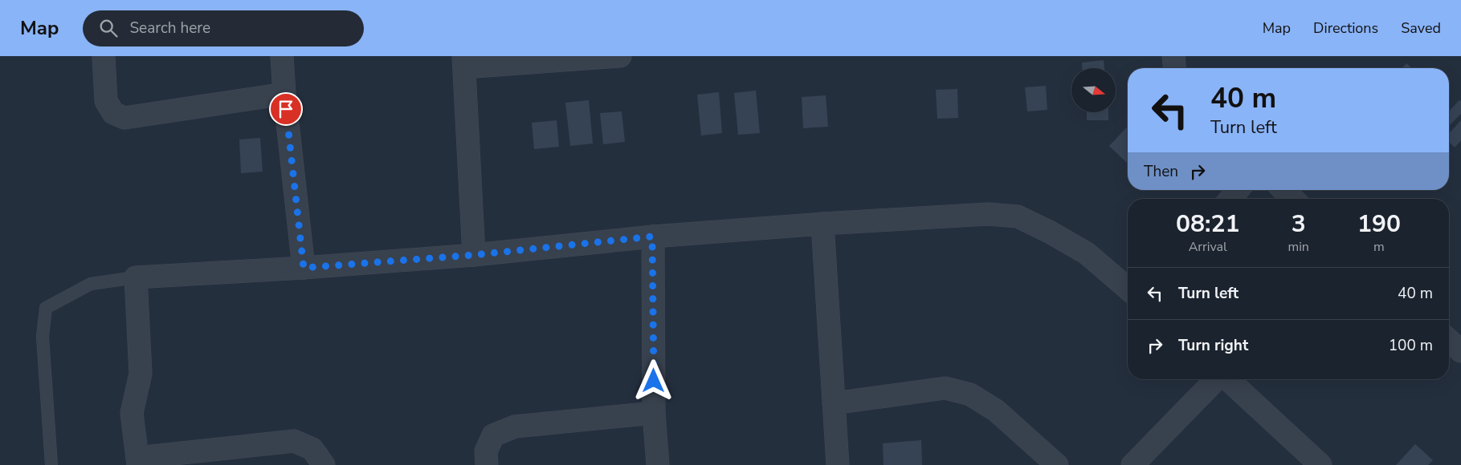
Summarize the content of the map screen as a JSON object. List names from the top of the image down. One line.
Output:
{"north":"right","page":{"header":"Map","search":"Search here","nav":["Map","Directions","Saved"],"turn":["40 m","Turn left"],"then":"Then","eta":["08:21","Arrival","3","min","190","m"],"list":[{"name":"Turn left","value":"40 m"},{"name":"Turn right","value":"100 m"}]}}
